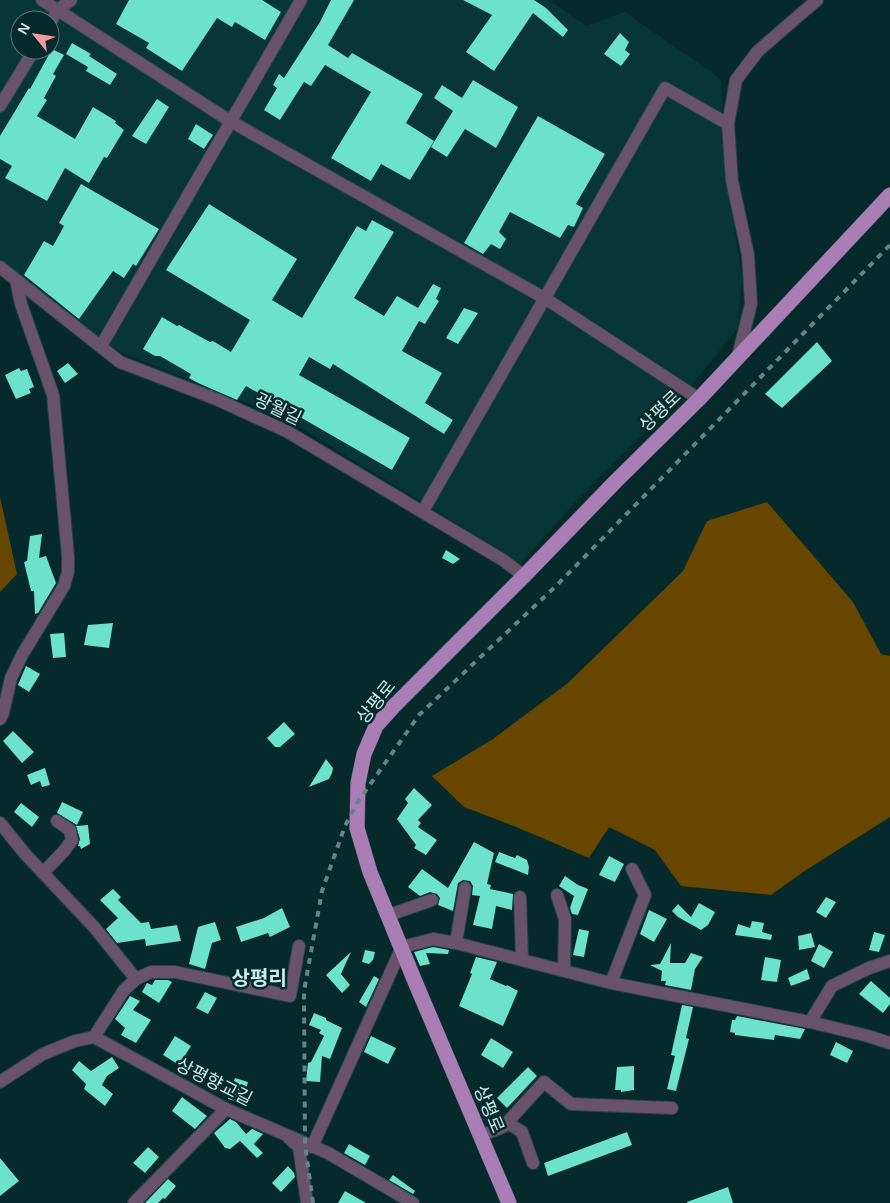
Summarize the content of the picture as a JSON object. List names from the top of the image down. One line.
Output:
{"streets":{"main road":["상평로"],"street":["광월길","상평향교길"]},"crossings":[["광월길","상평로"]],"districts":["상평리"],"north":"top left"}
